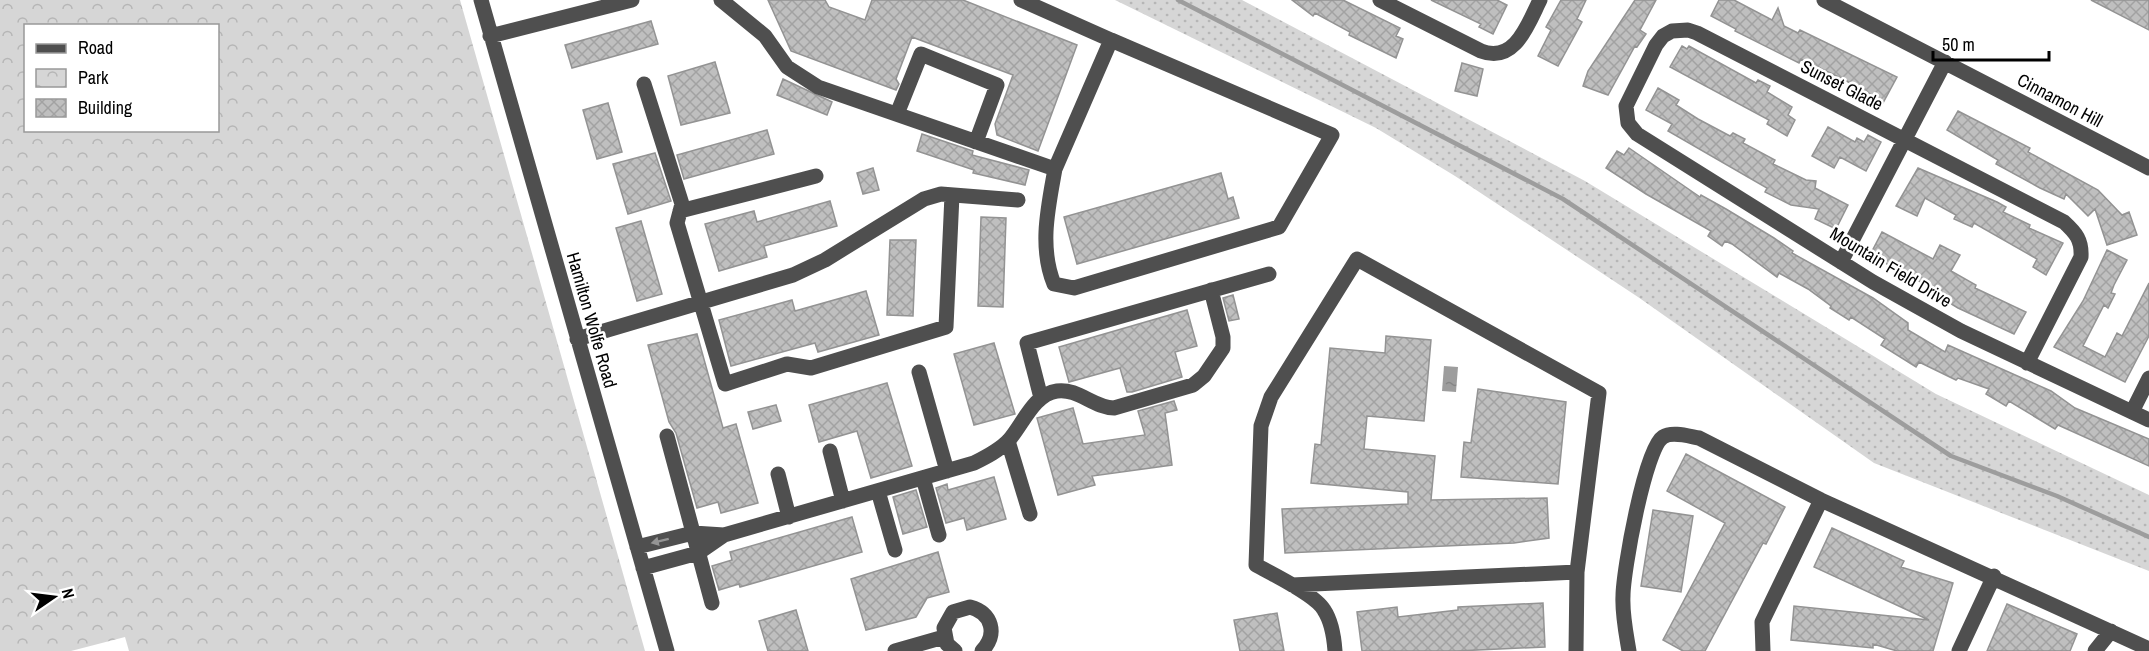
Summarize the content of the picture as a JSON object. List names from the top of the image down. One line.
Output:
{"streets":{"street":["Sunset Glade","Cinnamon Hill","Mountain Field Drive","Hamilton Wolfe Road"]},"crossings":[["Sunset Glade","Mountain Field Drive"]],"legend":["Road","Park","Building"],"scale_bar":"50 m","north":"right"}
